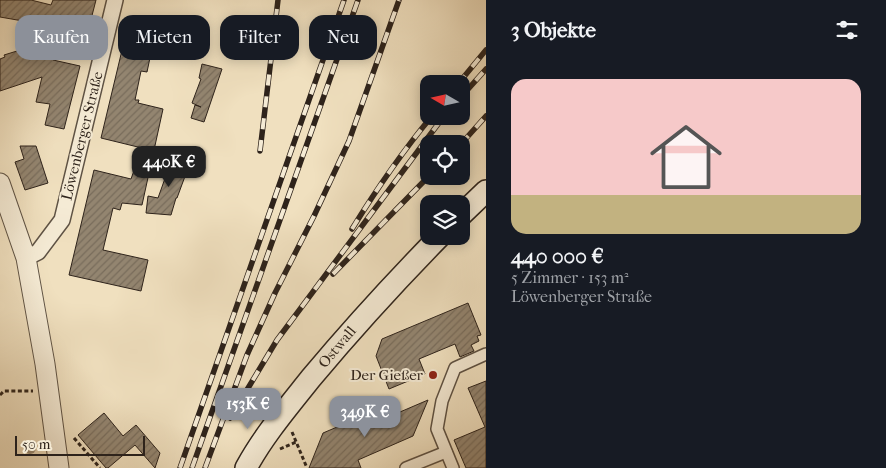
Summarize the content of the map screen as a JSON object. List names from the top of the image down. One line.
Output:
{"streets":{"main road":["Ostwall"],"street":["Löwenberger Straße"]},"places":["Der Gießer"],"scale_bar":"50 m","north":"left","page":{"heading":"3 Objekte","chip":["Kaufen","Mieten","Filter","Neu"],"list":[{"name":"440 000 €","note":"5 Zimmer · 153 m² · Löwenberger Straße"}],"price":["440K €","153K €","349K €"],"scale":"50 m"}}
